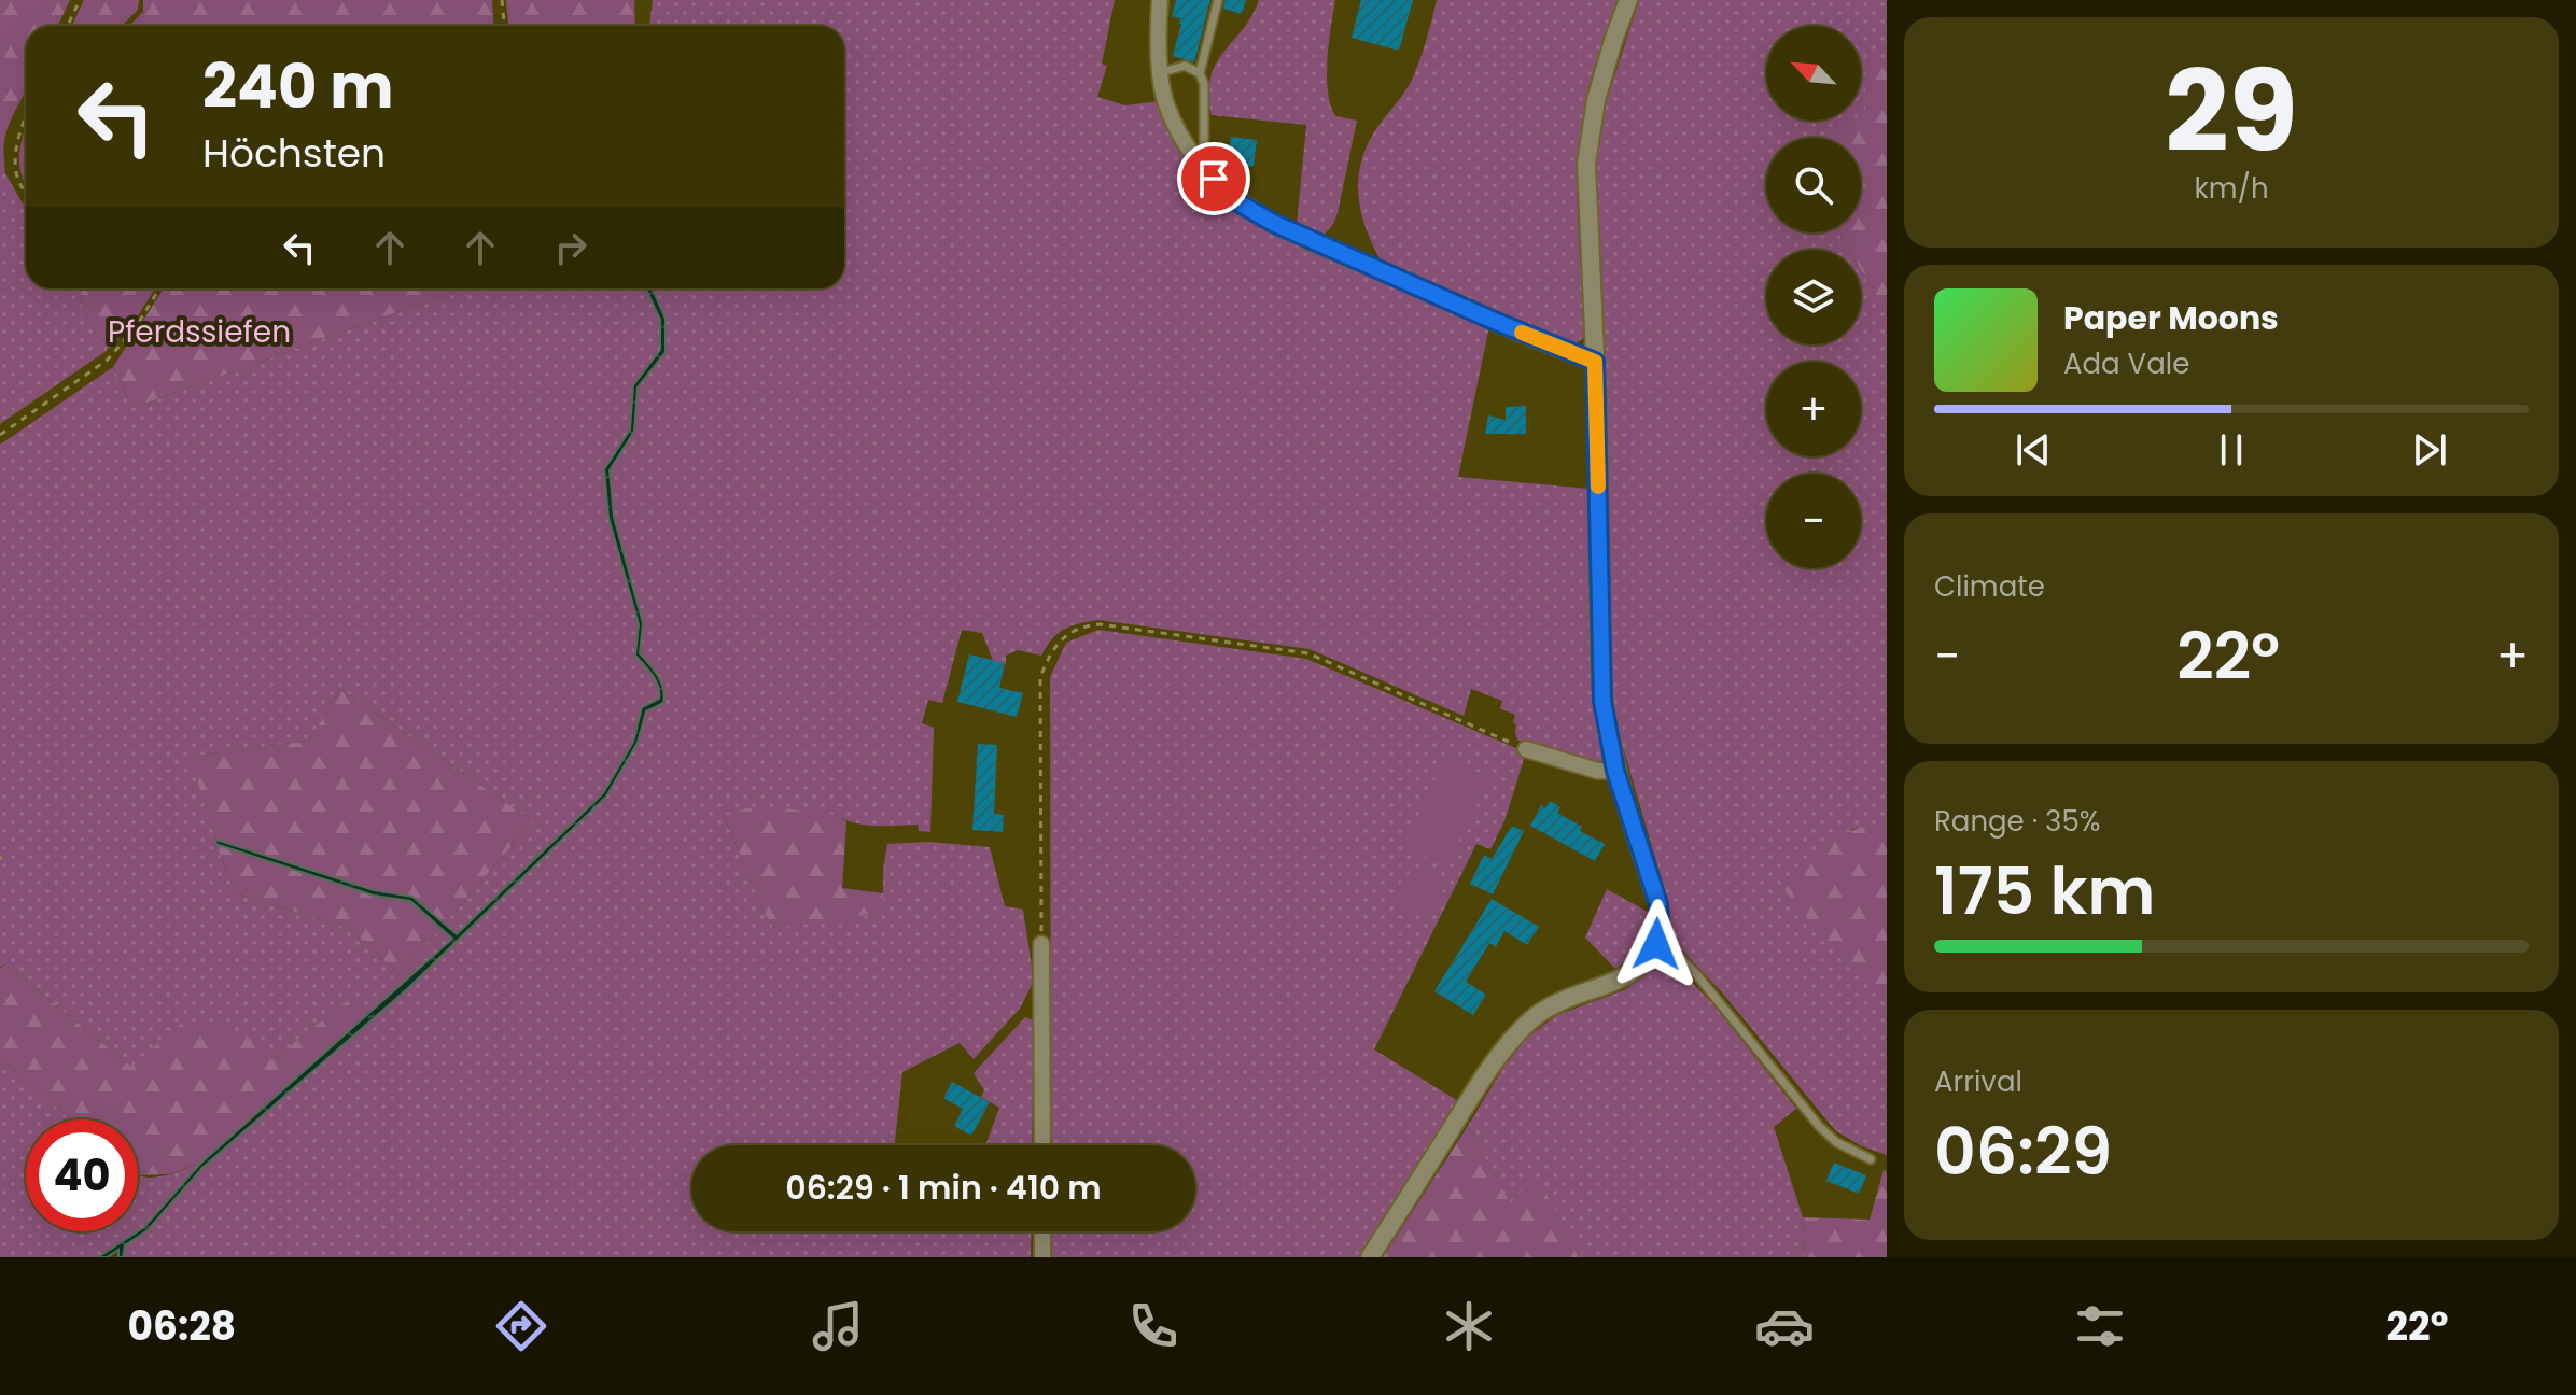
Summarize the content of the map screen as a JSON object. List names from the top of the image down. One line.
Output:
{"parks":["Pferdssiefen"],"north":"top left","page":{"tile":[["29","km/h"],"Climate",["Range · 35%","175 km"],["Arrival","06:29"]],"map_buttons":["+","−"],"turn":["240 m","Höchsten"],"song":["Paper Moons","Ada Vale"],"heat":["−","22°","+"],"limit":"40","trip":"06:29 · 1 min · 410 m","tabs":["06:28","22°"]}}
